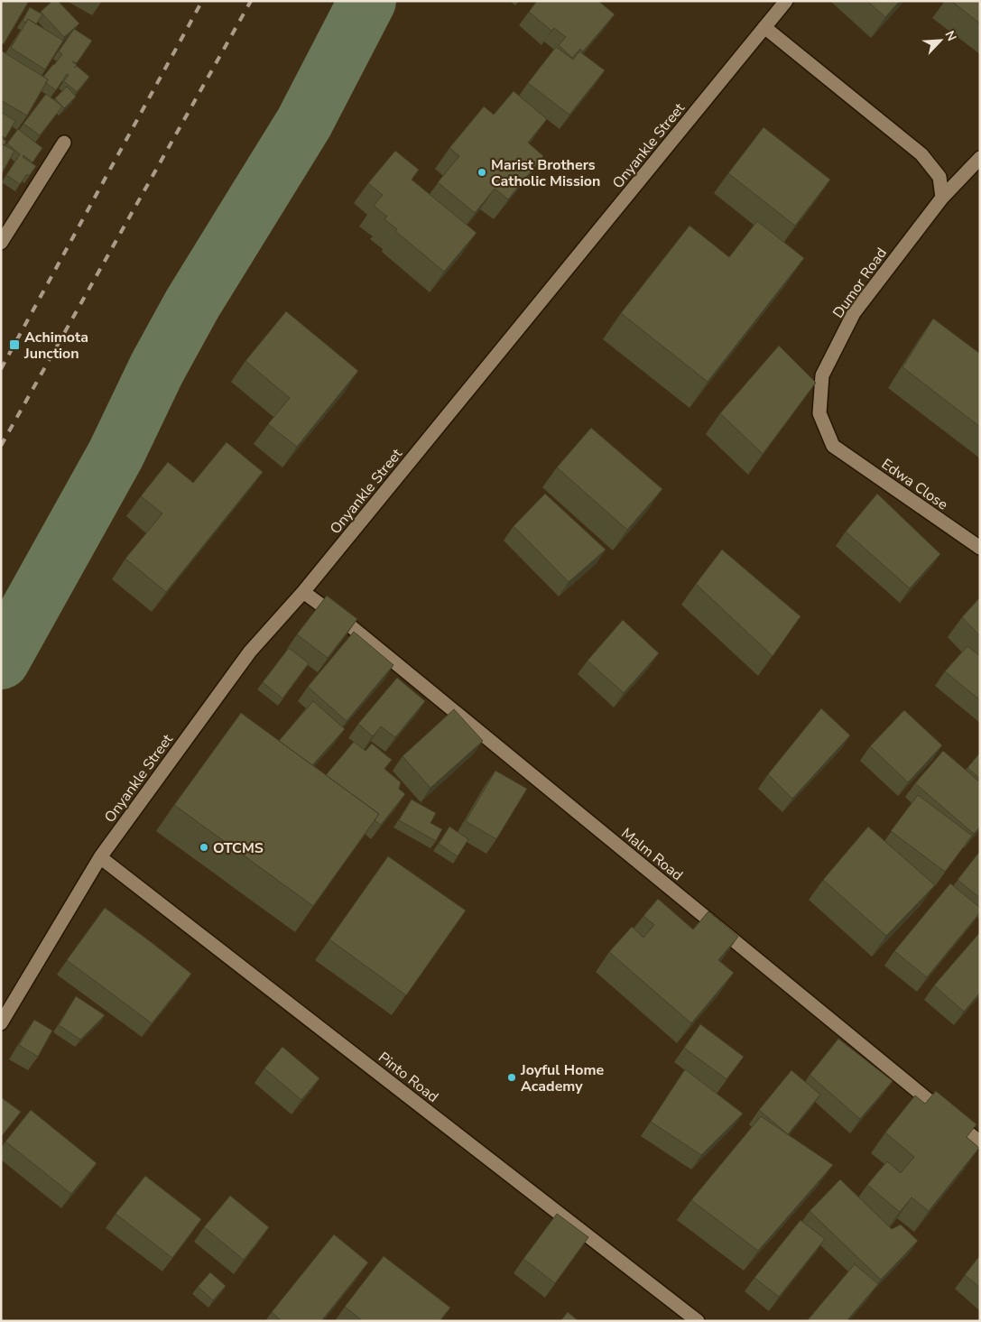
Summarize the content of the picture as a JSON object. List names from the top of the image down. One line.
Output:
{"streets":{"street":["Onyankle Street","Dumor Road","Edwa Close","Malm Road","Pinto Road"]},"crossings":[["Onyankle Street","Malm Road"],["Onyankle Street","Pinto Road"],["Dumor Road","Edwa Close"]],"places":{"other":["Marist Brothers Catholic Mission","OTCMS","Joyful Home Academy"],"transit":["Achimota Junction"]},"north":"top right"}
